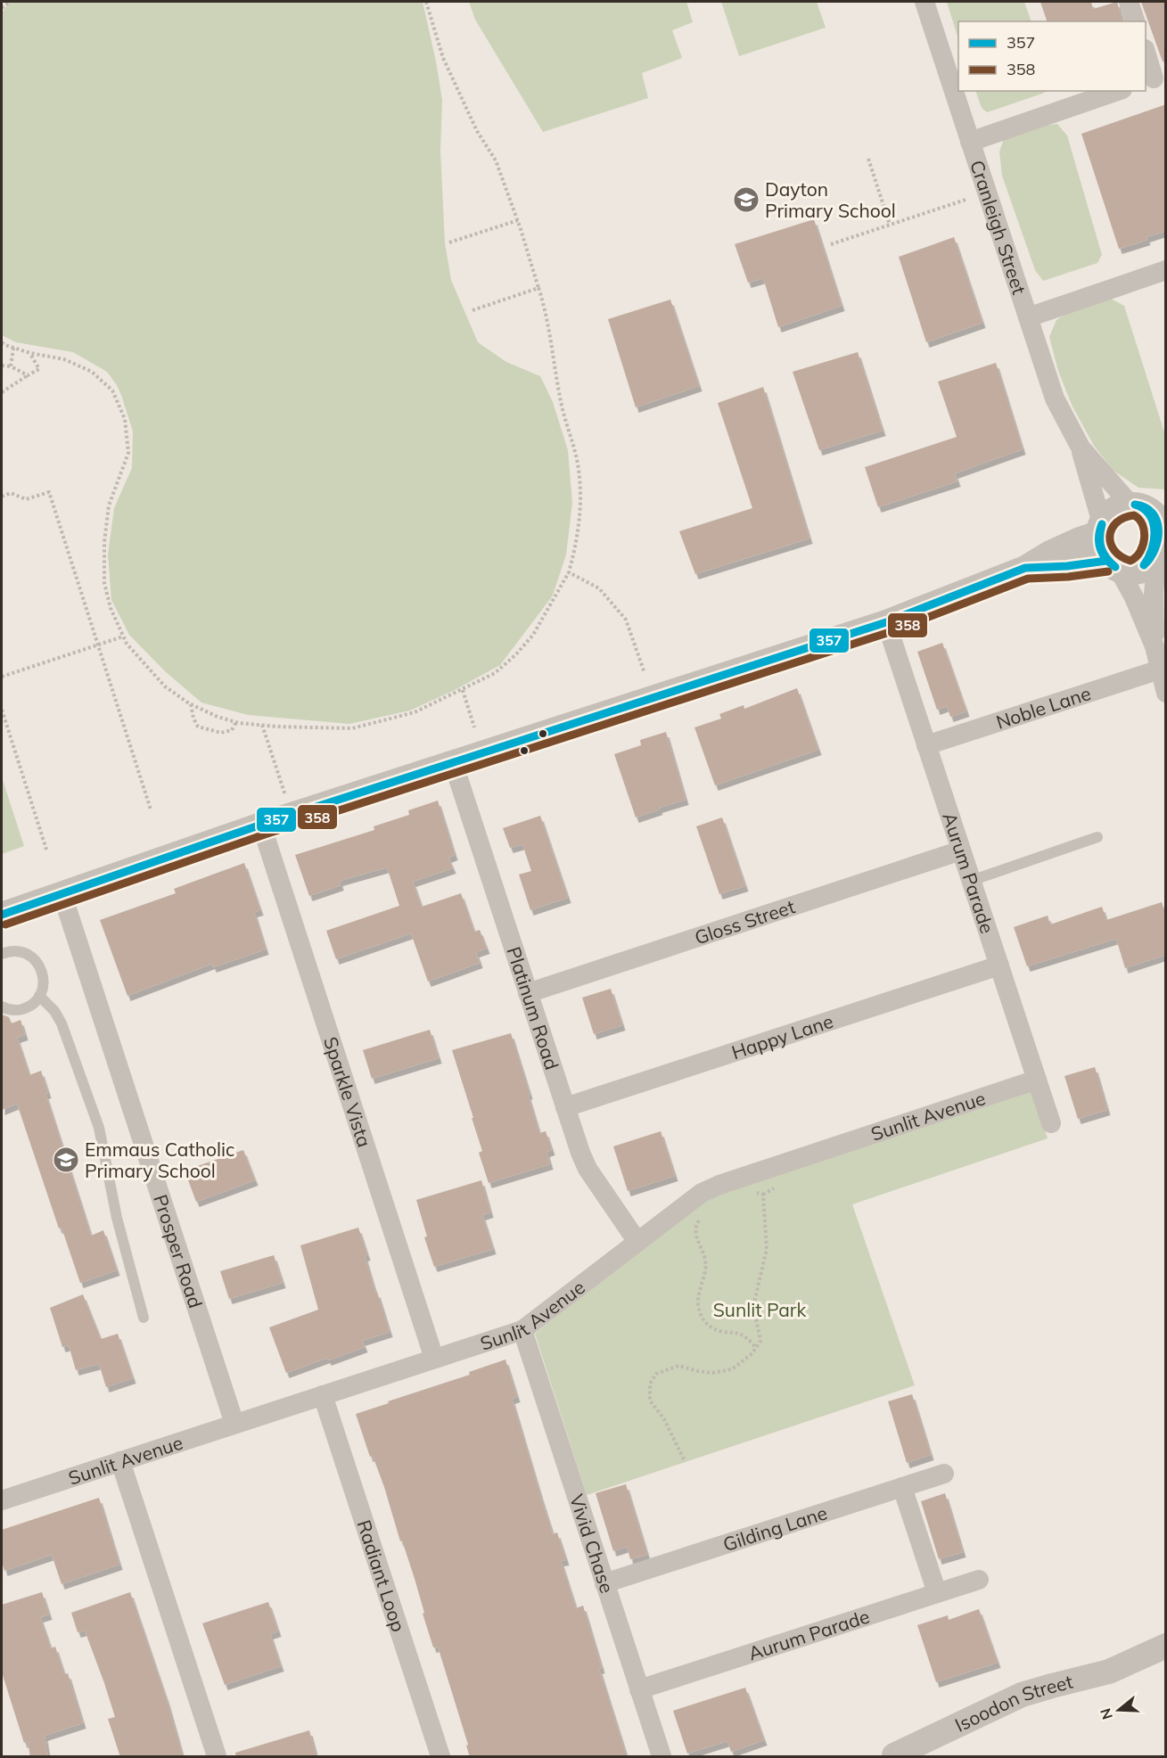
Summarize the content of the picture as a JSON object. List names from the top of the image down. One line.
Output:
{"streets":{"street":["Cranleigh Street","Noble Lane","Aurum Parade","Gloss Street","Platinum Road","Happy Lane","Sparkle Vista","Sunlit Avenue","Prosper Road","Gilding Lane","Vivid Chase","Radiant Loop","Isoodon Street"]},"crossings":[["Noble Lane","Aurum Parade"],["Aurum Parade","Gloss Street"],["Aurum Parade","Happy Lane"],["Aurum Parade","Sunlit Avenue"],["Aurum Parade","Vivid Chase"],["Gloss Street","Platinum Road"],["Platinum Road","Happy Lane"],["Platinum Road","Sunlit Avenue"],["Sparkle Vista","Sunlit Avenue"],["Sunlit Avenue","Prosper Road"],["Sunlit Avenue","Vivid Chase"],["Sunlit Avenue","Radiant Loop"],["Gilding Lane","Vivid Chase"]],"parks":["Sunlit Park"],"places":{"school or university":["Dayton Primary School","Emmaus Catholic Primary School"]},"lines":["transit line 357","transit line 358"],"legend":["357","358"],"north":"left"}
